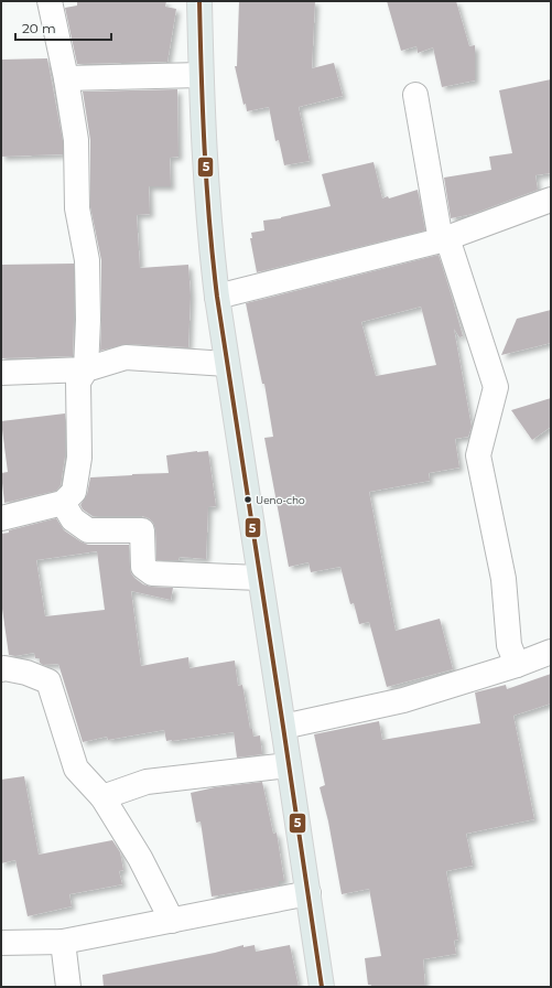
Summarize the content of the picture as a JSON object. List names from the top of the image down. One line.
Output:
{"places":["Ueno-cho"],"lines":["transit line 5"],"scale_bar":"20 m"}
